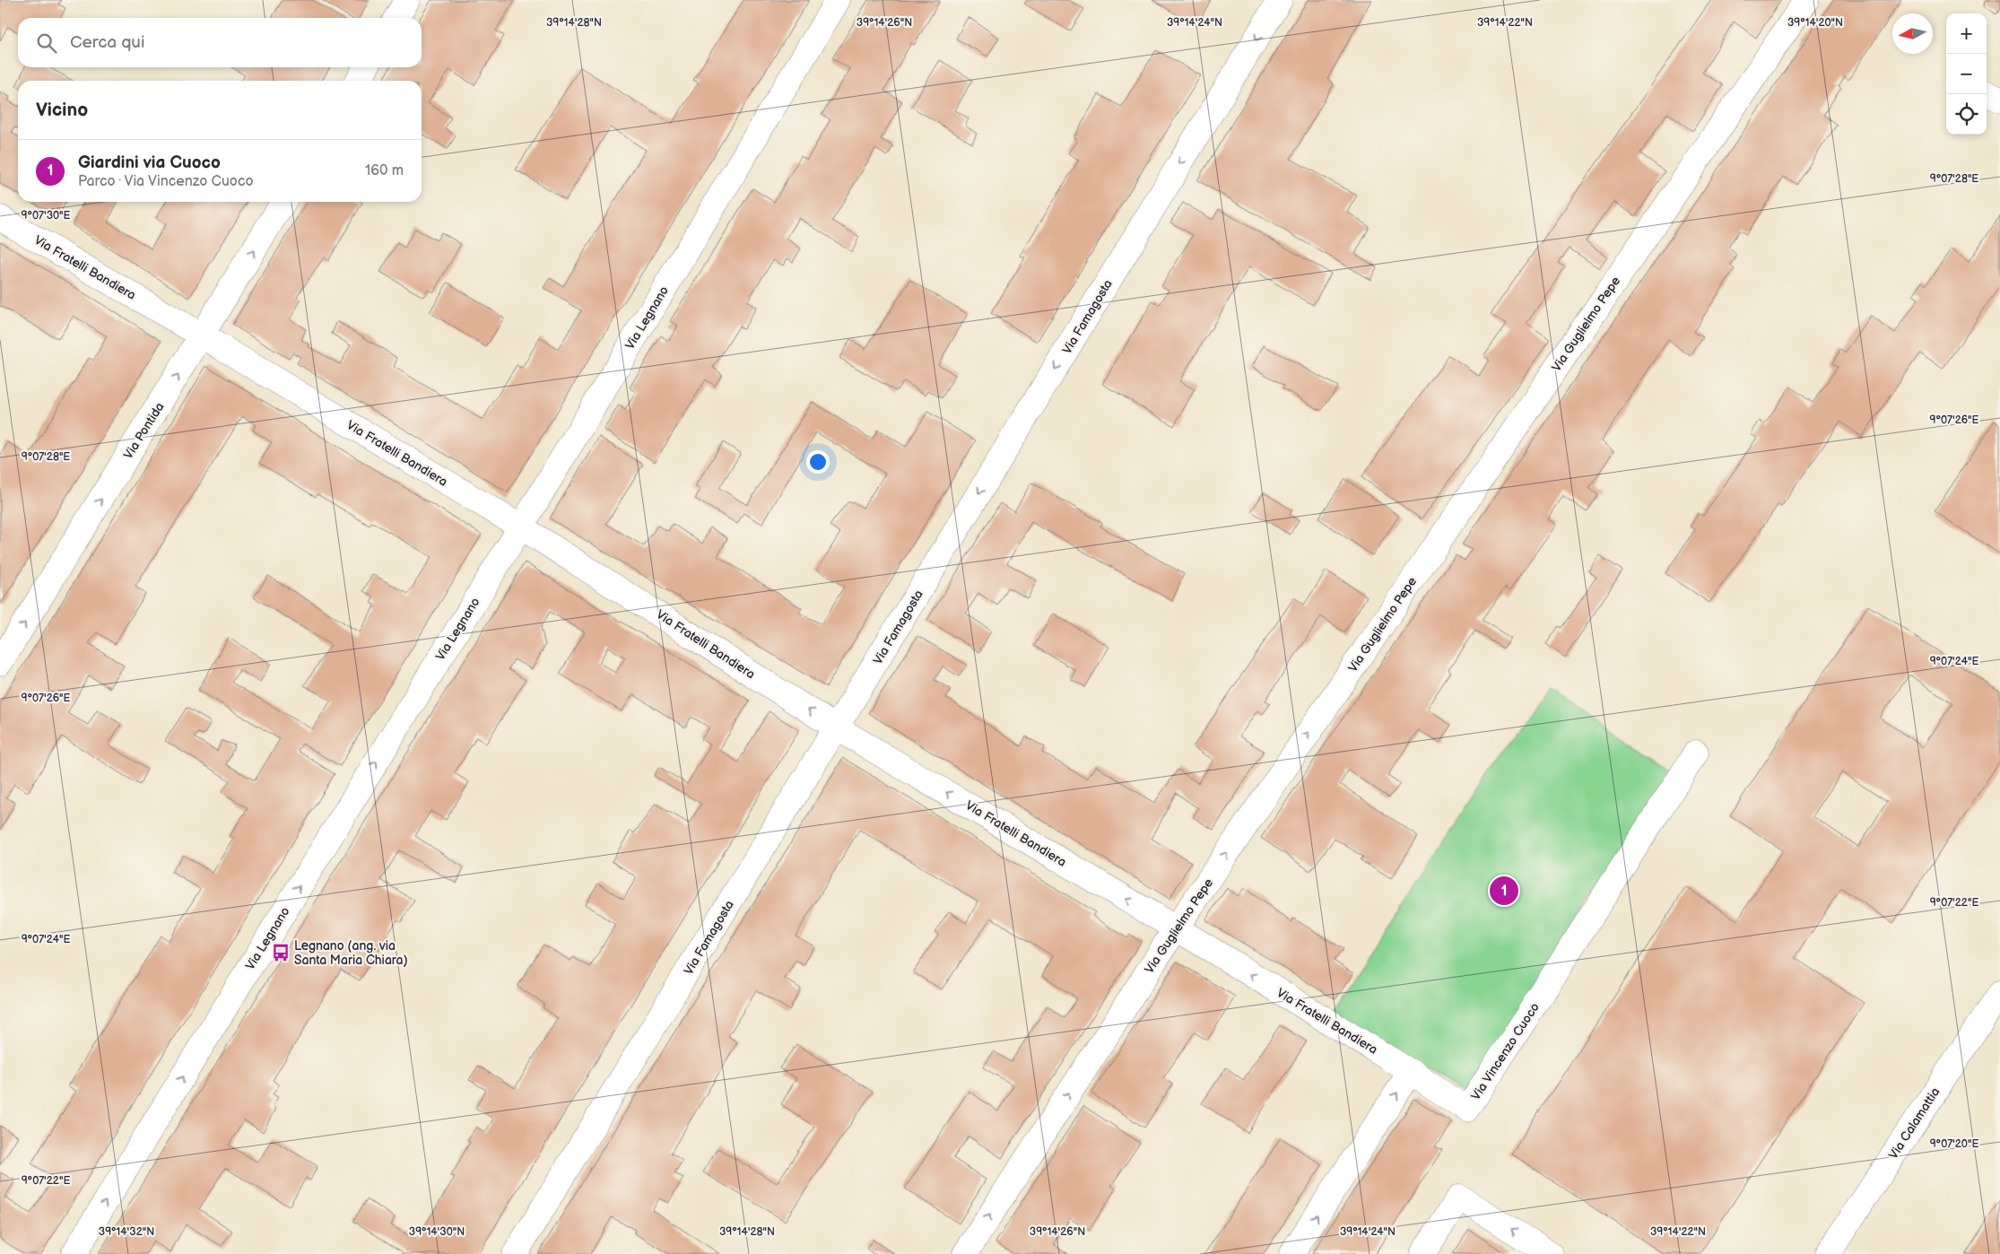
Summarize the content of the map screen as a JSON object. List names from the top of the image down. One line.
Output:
{"streets":{"street":["Via Fratelli Bandiera","Via Famagosta","Via Legnano","Via Guglielmo Pepe","Via Pontida","Via Vincenzo Cuoco","Via Calamattia"]},"crossings":[["Via Fratelli Bandiera","Via Famagosta"],["Via Fratelli Bandiera","Via Legnano"],["Via Fratelli Bandiera","Via Guglielmo Pepe"],["Via Fratelli Bandiera","Via Pontida"],["Via Fratelli Bandiera","Via Vincenzo Cuoco"]],"one_way":["Via Fratelli Bandiera","Via Famagosta","Via Legnano","Via Guglielmo Pepe","Via Pontida"],"places":{"bus stop":["Legnano (ang. via Santa Maria Chiara)"]},"north":"left","page":{"map_buttons":["+","−"],"search":"Cerca qui","heading":"Vicino","list":[{"mark":"1","name":"Giardini via Cuoco","note":"Parco · Via Vincenzo Cuoco","value":"160 m"}],"pins":"1"},"coordinates":["39°14'28\"N","39°14'26\"N","39°14'24\"N","39°14'22\"N","39°14'20\"N","9°07'28\"E","9°07'30\"E","9°07'26\"E","9°07'24\"E","9°07'22\"E","9°07'20\"E","39°14'32\"N","39°14'30\"N"]}
